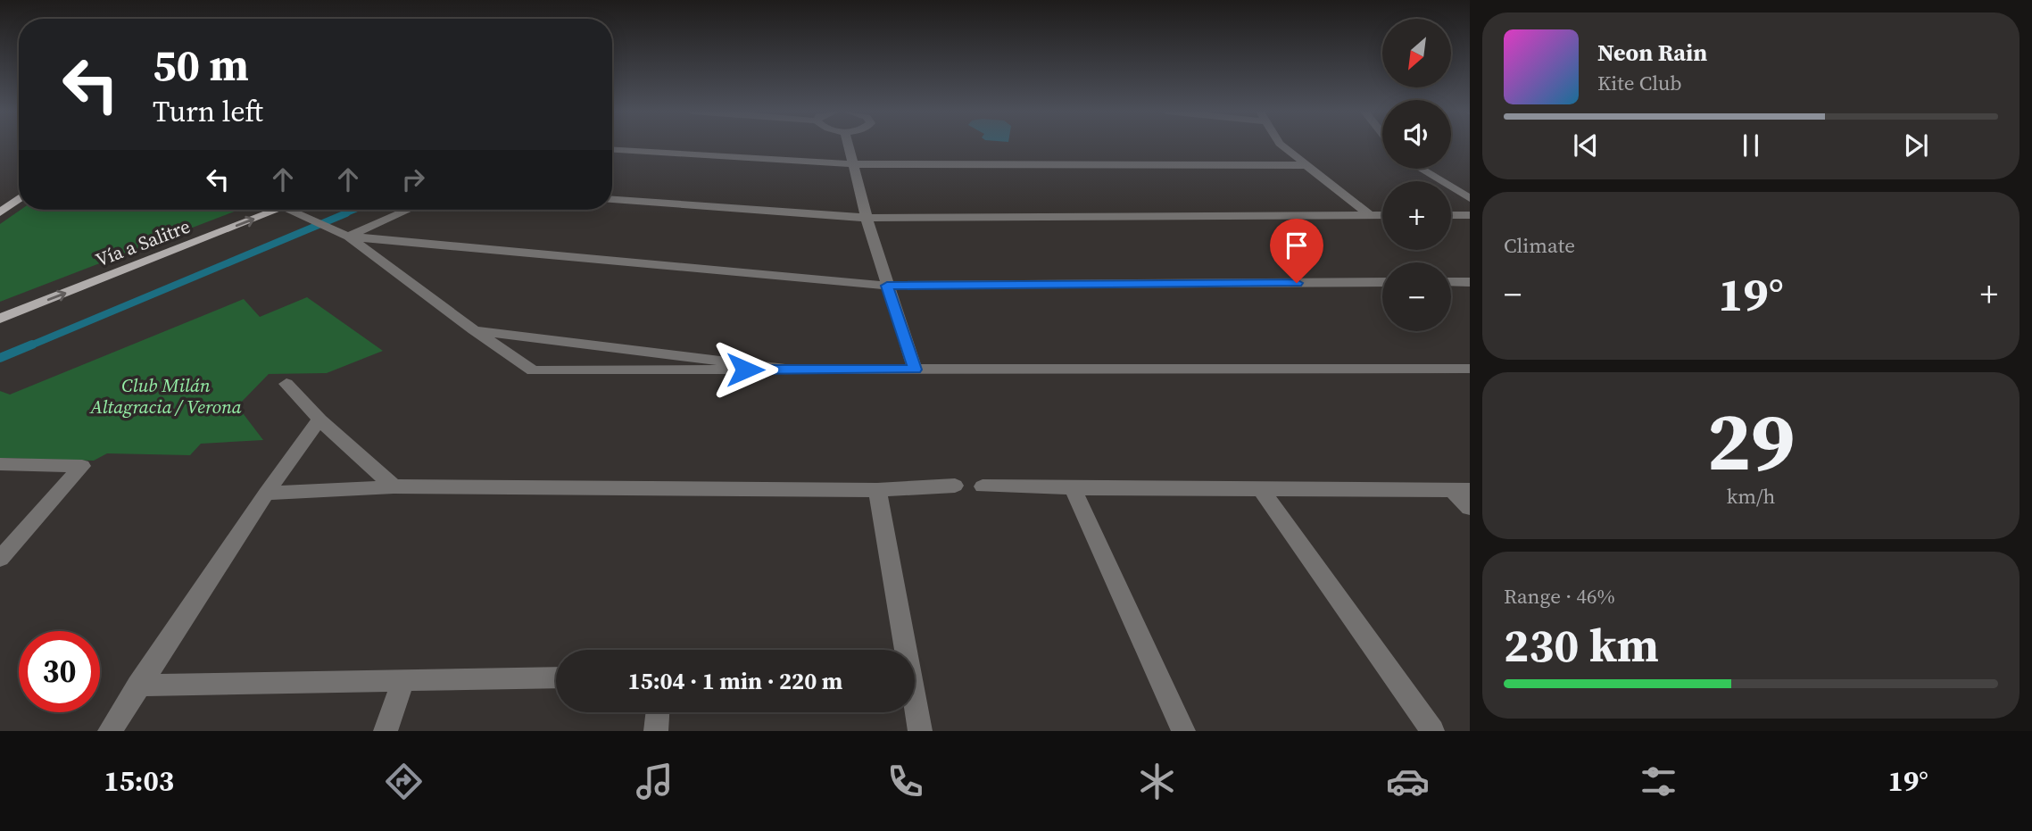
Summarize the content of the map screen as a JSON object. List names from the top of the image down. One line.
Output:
{"streets":{"main road":["Vía a Salitre"]},"one_way":["Vía a Salitre"],"parks":["Club Milán Altagracia / Verona"],"north":"bottom left","page":{"map_buttons":["+","−"],"turn":["50 m","Turn left"],"song":["Neon Rain","Kite Club"],"tile":["Climate",["29","km/h"],["Range · 46%","230 km"]],"heat":["−","19°","+"],"limit":"30","trip":"15:04 · 1 min · 220 m","tabs":["15:03","19°"]}}
